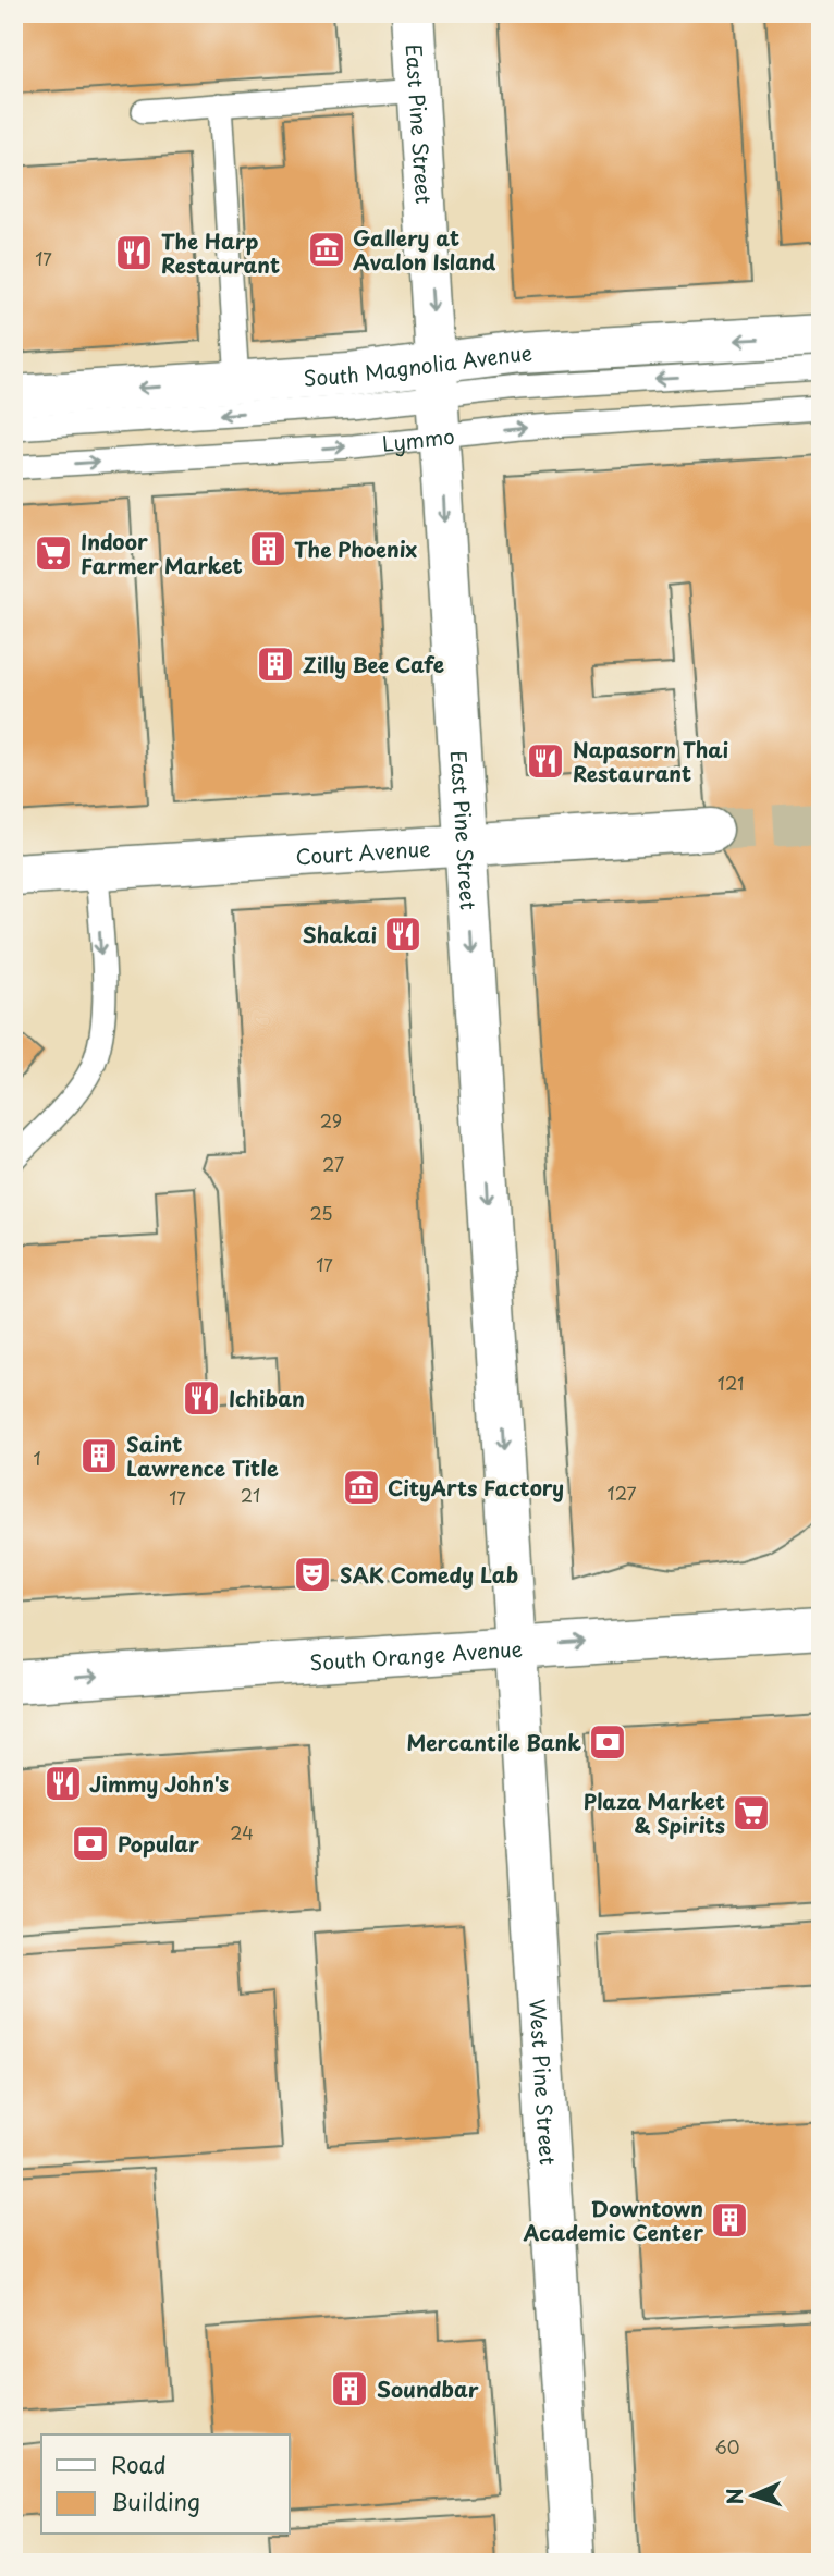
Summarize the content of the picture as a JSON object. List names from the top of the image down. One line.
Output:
{"streets":{"street":["East Pine Street","South Magnolia Avenue","Court Avenue","South Orange Avenue","West Pine Street"],"lane":["Lymmo"]},"crossings":[["East Pine Street","South Magnolia Avenue"],["East Pine Street","Lymmo"],["East Pine Street","Court Avenue"],["East Pine Street","South Orange Avenue"],["East Pine Street","West Pine Street"],["South Magnolia Avenue","Lymmo"],["South Orange Avenue","West Pine Street"]],"one_way":["East Pine Street","South Magnolia Avenue","South Orange Avenue"],"places":{"museum":["Gallery at Avalon Island","CityArts Factory"],"restaurant":["The Harp Restaurant","Napasorn Thai Restaurant","Shakai","Ichiban","Jimmy John's"],"building":["The Phoenix","Zilly Bee Cafe","Saint Lawrence Title","Downtown Academic Center","Soundbar"],"supermarket":["Indoor Farmer Market","Plaza Market & Spirits"],"theatre":["SAK Comedy Lab"],"bank":["Mercantile Bank","Popular"]},"house_numbers":["17","29","27","25","17","121","1","127","21","17","24","60"],"legend":["Road","Building"],"north":"left"}
